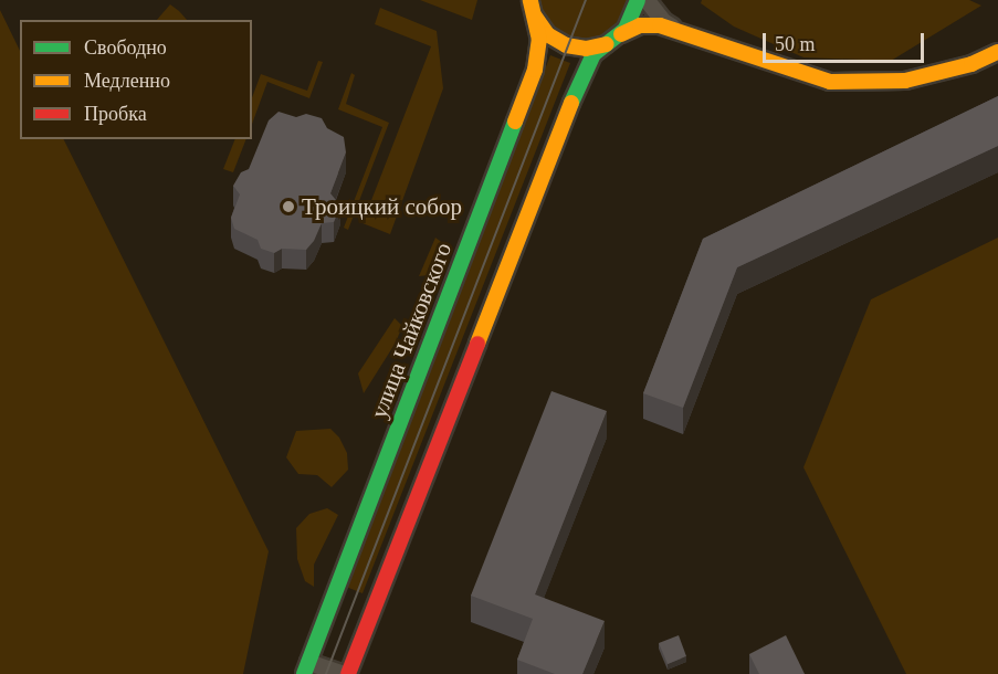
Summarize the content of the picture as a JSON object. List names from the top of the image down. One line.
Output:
{"streets":{"main road":["улица Чайковского"]},"places":["Троицкий собор"],"legend":["Свободно","Медленно","Пробка"],"scale_bar":"50 m"}
